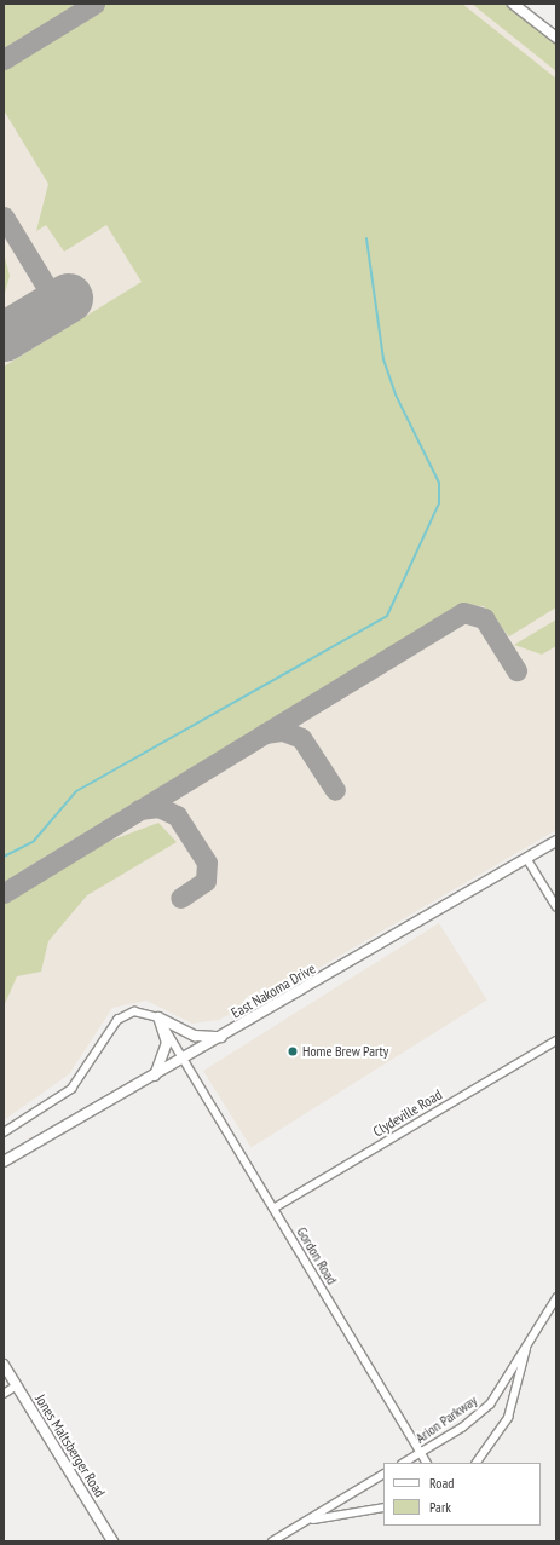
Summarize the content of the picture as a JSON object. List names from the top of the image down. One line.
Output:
{"streets":{"main road":["East Nakoma Drive","Jones Maltsberger Road"],"street":["Clydeville Road","Gordon Road","Arion Parkway"]},"crossings":[["East Nakoma Drive","Gordon Road"],["Clydeville Road","Gordon Road"],["Gordon Road","Arion Parkway"]],"places":["Home Brew Party"],"legend":["Road","Park"]}
